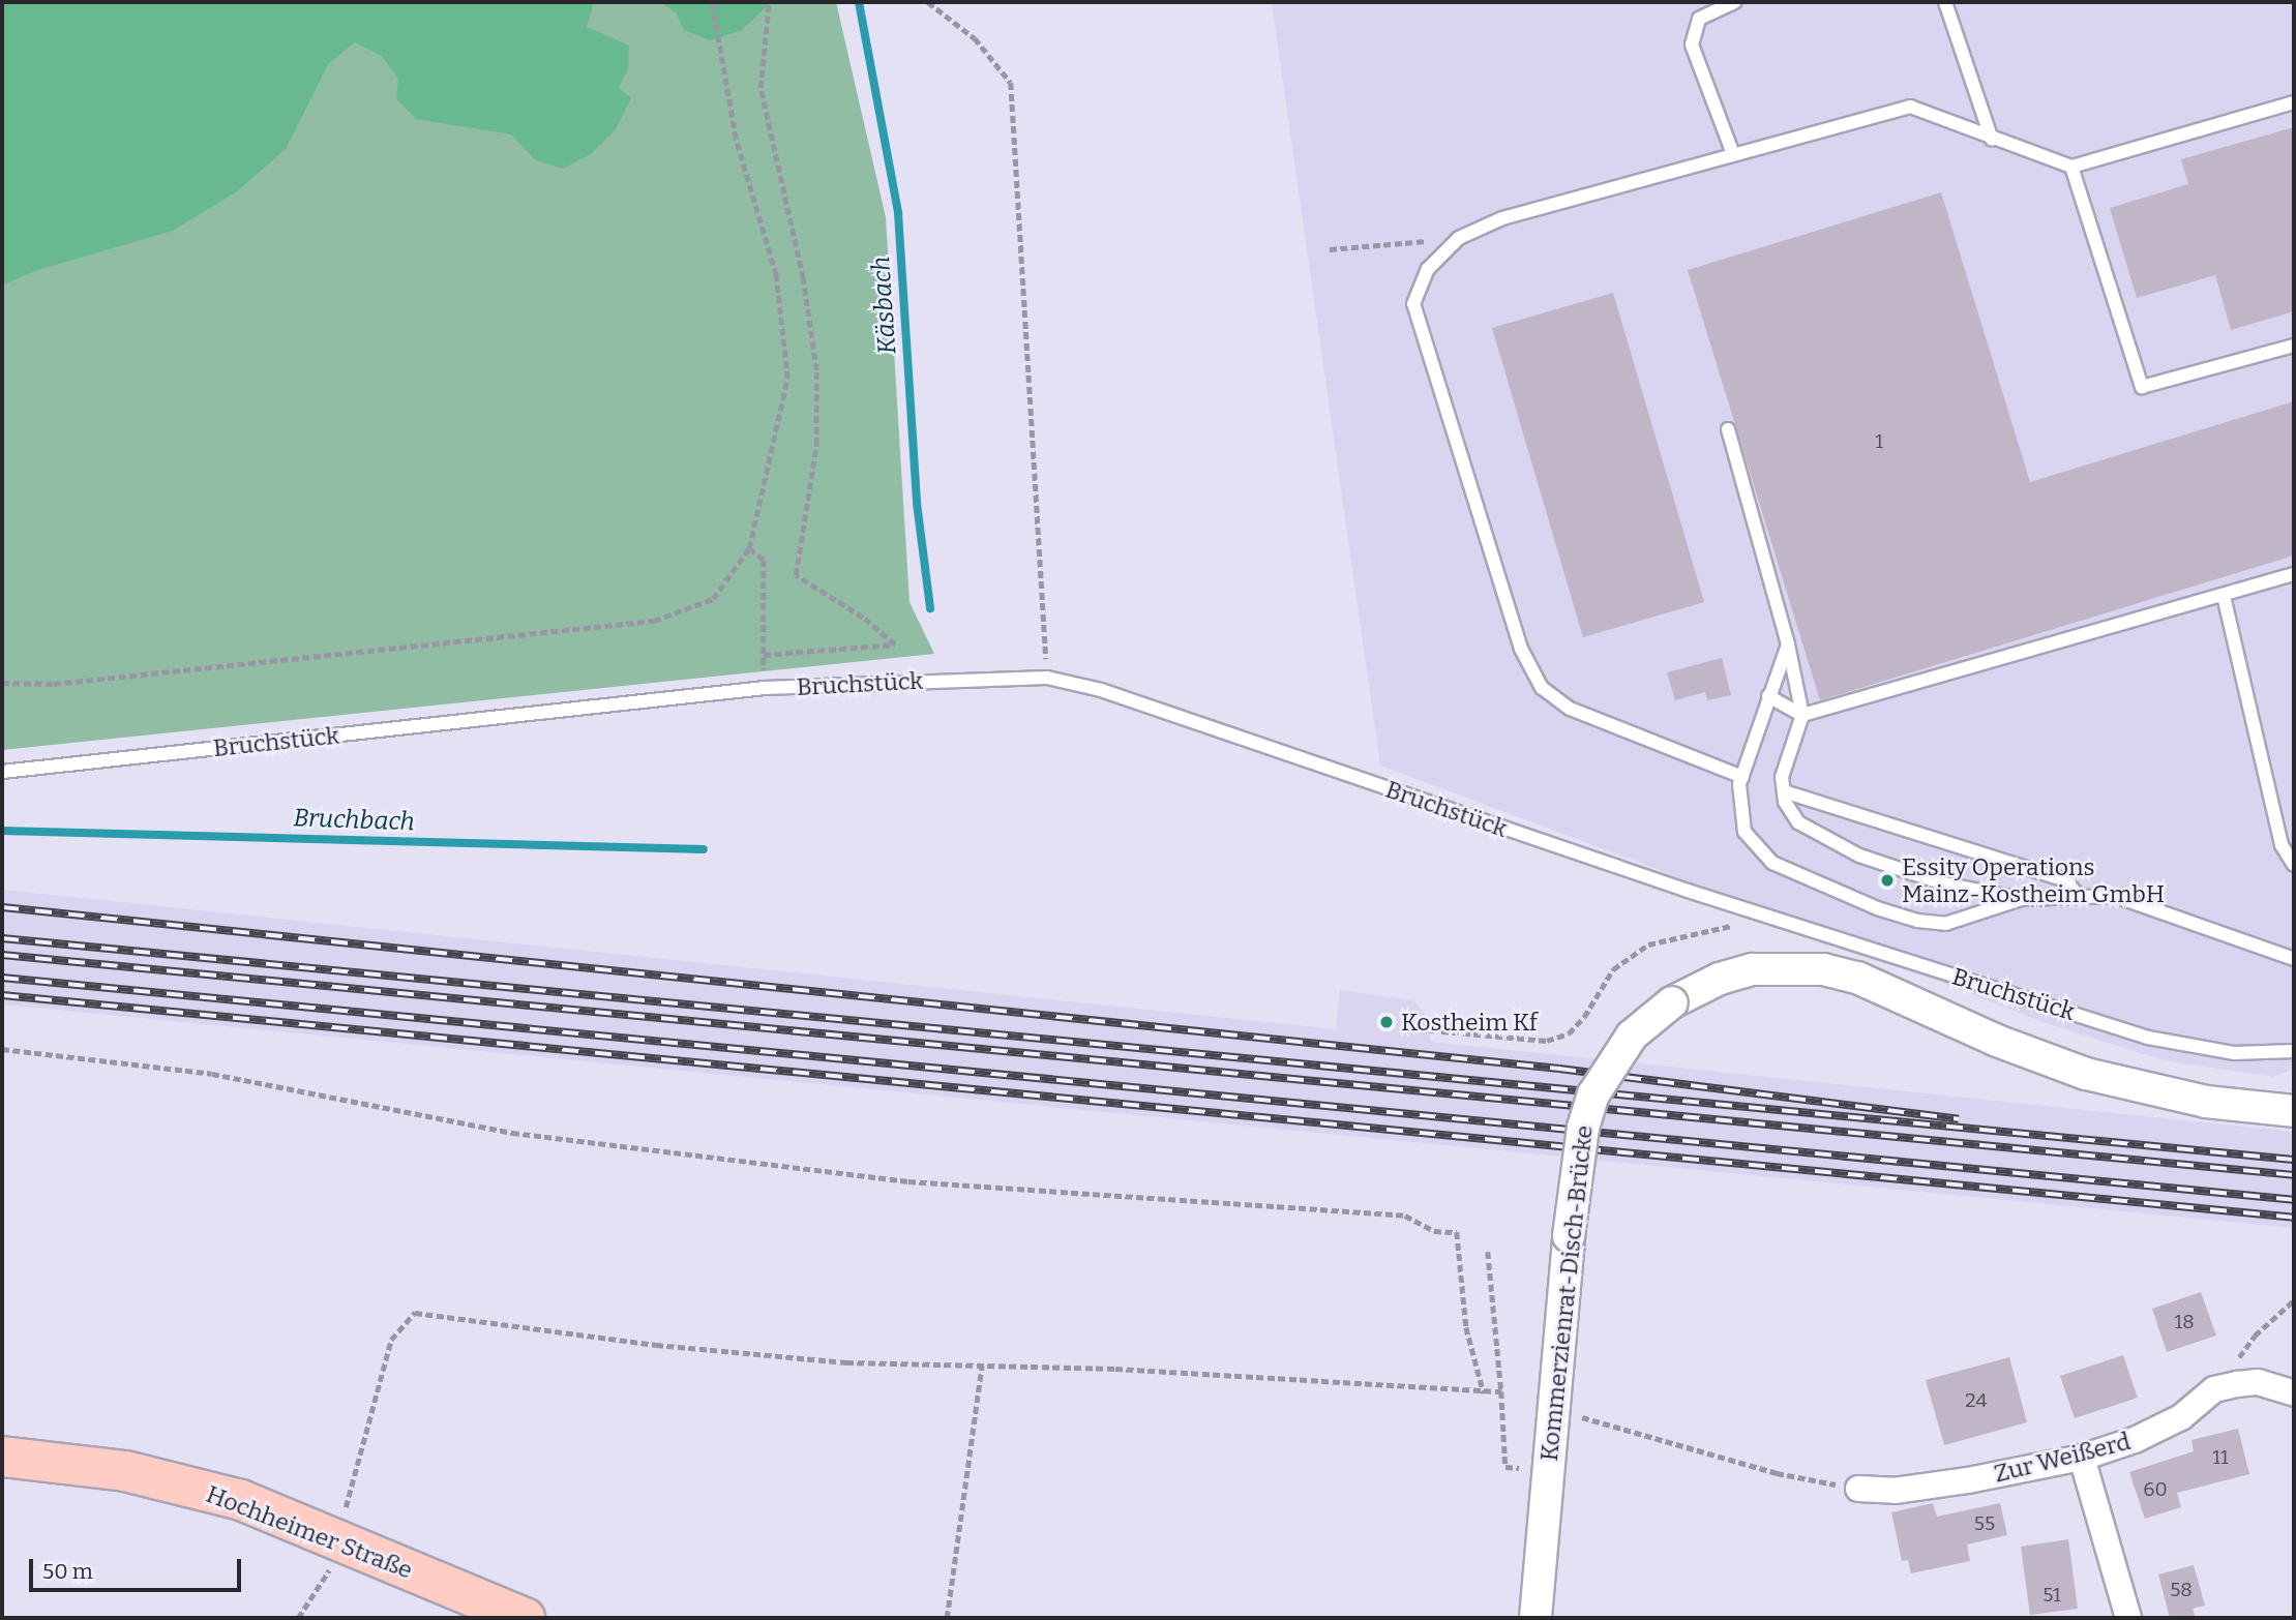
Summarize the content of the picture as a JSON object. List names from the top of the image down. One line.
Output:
{"streets":{"main road":["Hochheimer Straße"],"street":["Kommerzienrat-Disch-Brücke","Zur Weißerd"],"lane":["Bruchstück"]},"water":["Käsbach","Bruchbach"],"places":["Essity Operations Mainz-Kostheim GmbH","Kostheim Kf"],"house_numbers":["1","18","24","11","60","55","58","51"],"scale_bar":"50 m"}
